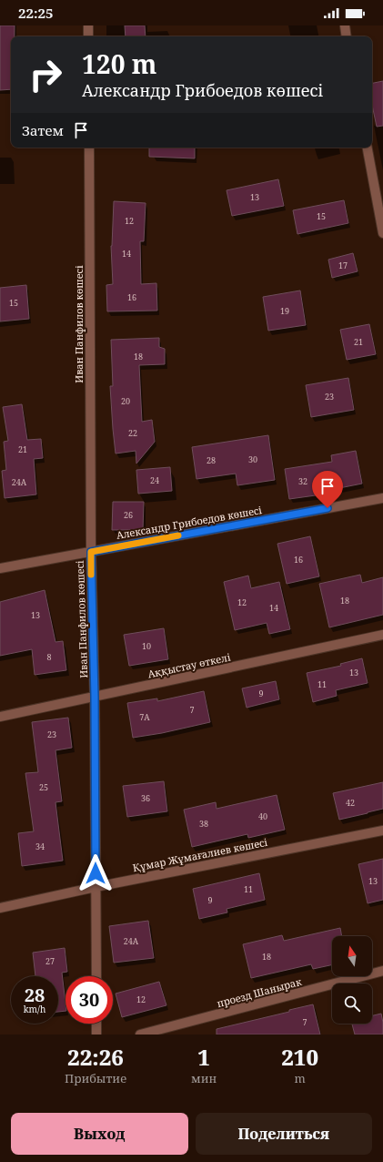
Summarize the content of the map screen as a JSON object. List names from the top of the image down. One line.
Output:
{"streets":{"street":["Иван Панфилов көшесі","Александр Грибоедов көшесі","Аққыстау өткелі","Құмар Жұмағалиев көшесі","проезд Шанырак"]},"crossings":[["Иван Панфилов көшесі","Александр Грибоедов көшесі"],["Иван Панфилов көшесі","Аққыстау өткелі"],["Иван Панфилов көшесі","Құмар Жұмағалиев көшесі"]],"house_numbers":["13","15","12","14","17","16","15","19","21","18","23","20","22","21","30","28","24","32","24А","26","16","18","12","14","13","10","8","13","11","9","7","7А","23","25","36","42","40","38","34","13","11","9","24А","18","27","12","7"],"north":"top","page":{"status":"22:25","turn":["120 m","Александр Грибоедов көшесі"],"then":"Затем","speed":"28 km/h","limit":"30","eta":["22:26","Прибытие","1","мин","210","m"],"buttons":["Выход","Поделиться"]}}
